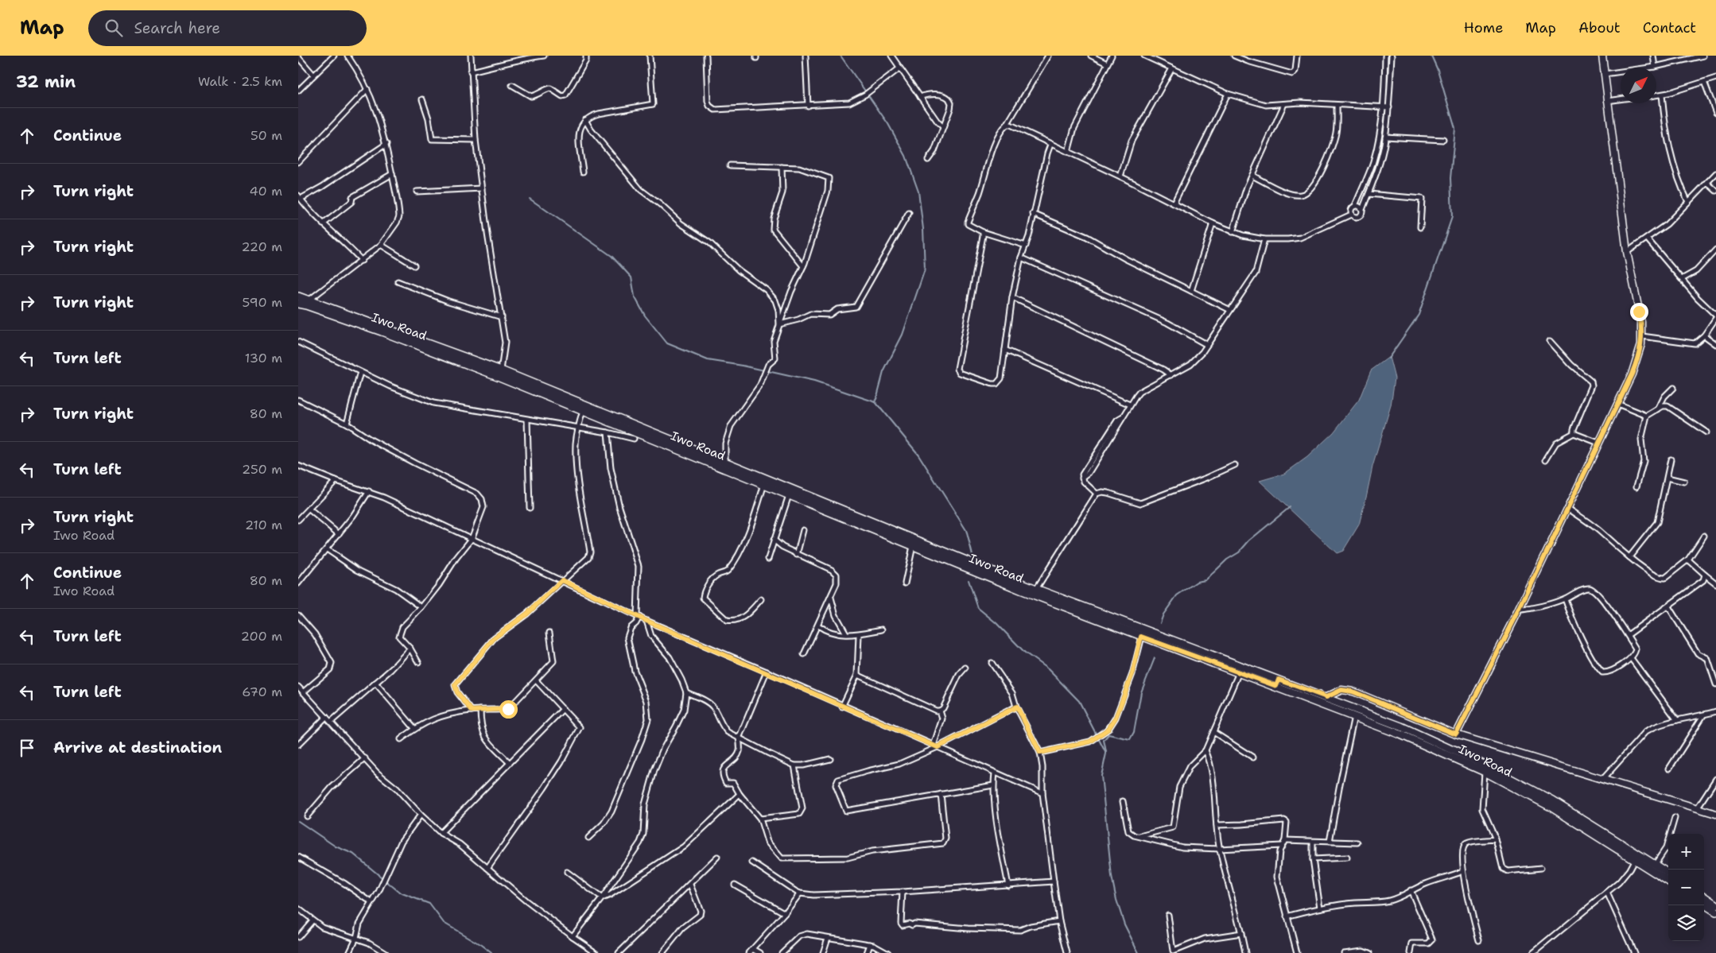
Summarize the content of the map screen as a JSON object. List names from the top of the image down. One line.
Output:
{"streets":{"main road":["Iwo Road"]},"north":"top right","page":{"header":"Map","search":"Search here","nav":["Home","Map","About","Contact"],"heading":["32 min","Walk · 2.5 km"],"list":[["Continue","50 m"],["Turn right","40 m"],["Turn right","220 m"],["Turn right","590 m"],["Turn left","130 m"],["Turn right","80 m"],["Turn left","250 m"],["Turn right","Iwo Road","210 m"],["Continue","Iwo Road","80 m"],["Turn left","200 m"],["Turn left","670 m"],"Arrive at destination"],"map_buttons":["+","−"]}}
